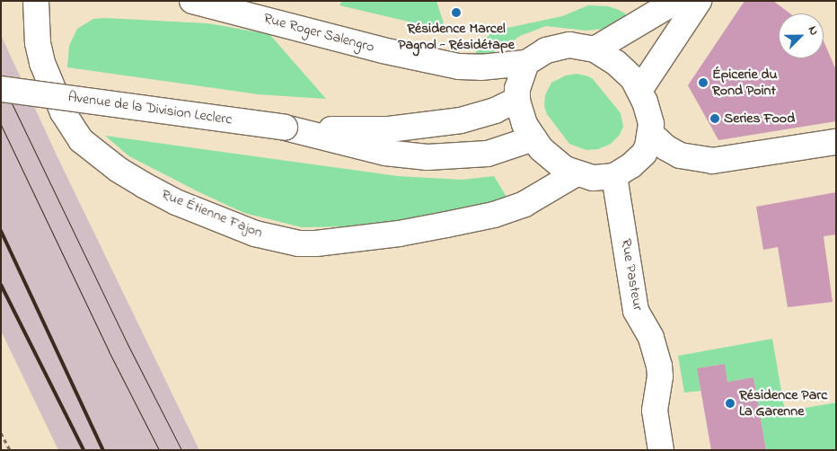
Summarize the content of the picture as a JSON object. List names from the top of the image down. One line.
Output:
{"streets":{"street":["Rue Roger Salengro","Avenue de la Division Leclerc","Rue Étienne Fajon","Rue Pasteur"]},"crossings":[["Rue Roger Salengro","Avenue de la Division Leclerc"],["Rue Roger Salengro","Rue Étienne Fajon"],["Rue Roger Salengro","Rue Pasteur"],["Avenue de la Division Leclerc","Rue Étienne Fajon"],["Avenue de la Division Leclerc","Rue Pasteur"],["Rue Étienne Fajon","Rue Pasteur"]],"places":["Résidence Marcel Pagnol - Résidétape","Épicerie du Rond Point","Series Food","Résidence Parc La Garenne"],"north":"top right"}
